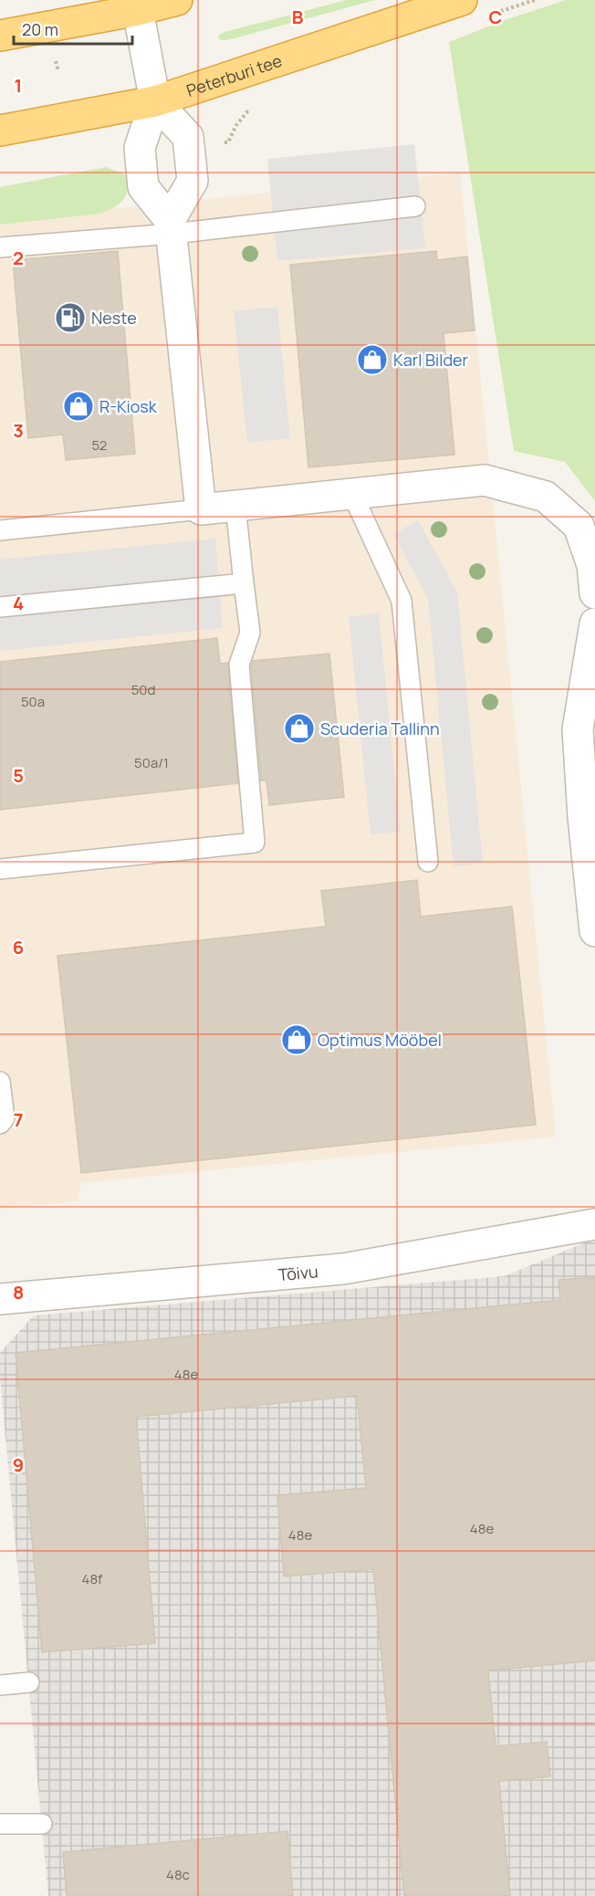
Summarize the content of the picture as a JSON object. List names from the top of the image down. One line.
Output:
{"streets":{"highway":["Peterburi tee"],"street":["Tõivu"]},"places":{"fuel station":["Neste"],"shop":["Karl Bilder","R-Kiosk","Scuderia Tallinn","Optimus Mööbel"]},"house_numbers":["52","50d","50a","50a/1","48e","48e","48e","48f","48c"],"scale_bar":"20 m","grid":{"columns":["B","C"],"rows":["1","2","3","4","5","6","7","8","9"]}}
